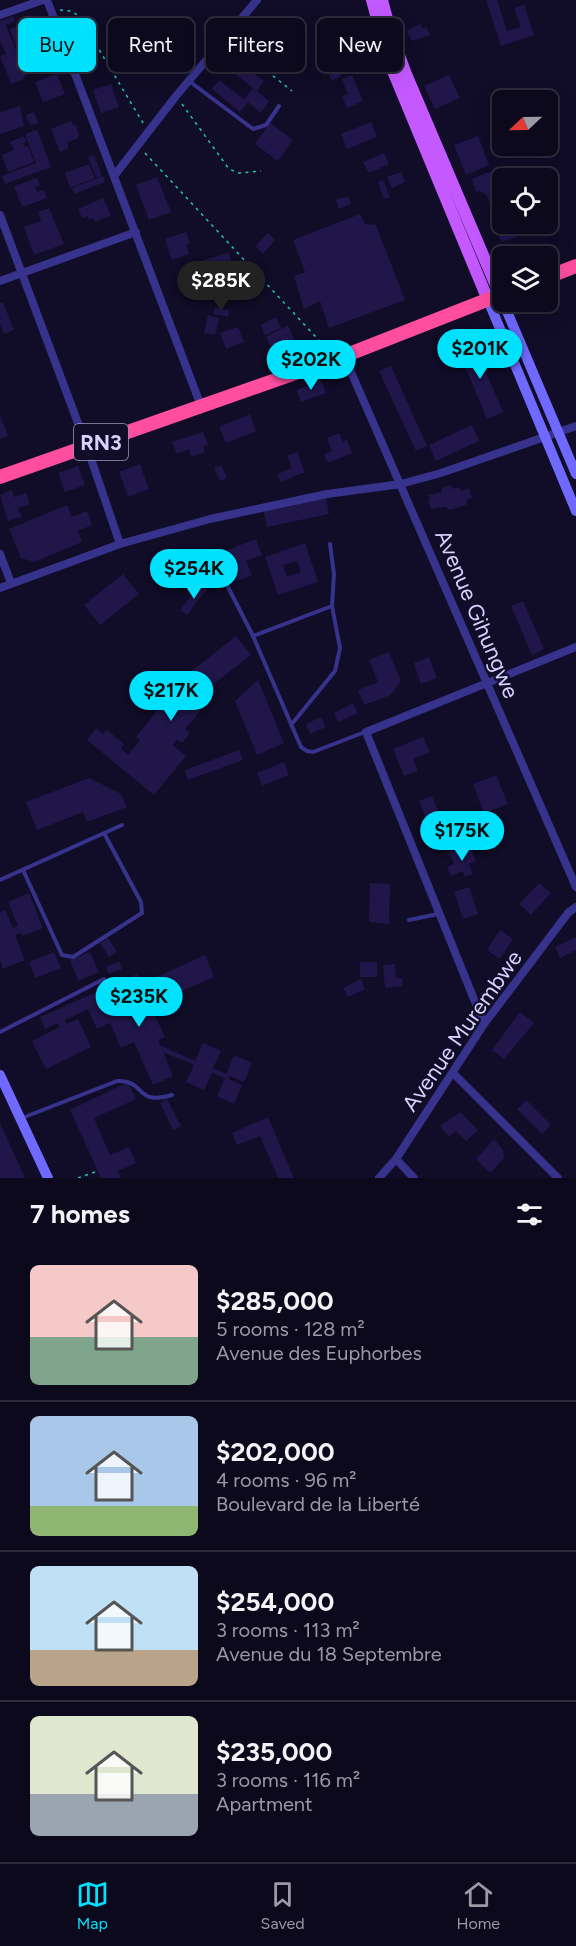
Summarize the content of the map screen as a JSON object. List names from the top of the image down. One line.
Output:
{"streets":{"highway":["RN3"],"street":["Avenue Gihungwe","Avenue Murembwe"]},"crossings":[["RN3","Avenue Gihungwe"]],"north":"left","page":{"chip":["Buy","Rent","Filters","New"],"price":["$285K","$201K","$202K","$254K","$217K","$175K","$235K"],"heading":"7 homes","list":[{"name":"$285,000","note":"5 rooms · 128 m² · Avenue des Euphorbes"},{"name":"$202,000","note":"4 rooms · 96 m² · Boulevard de la Liberté"},{"name":"$254,000","note":"3 rooms · 113 m² · Avenue du 18 Septembre"},{"name":"$235,000","note":"3 rooms · 116 m² · Apartment"}],"tabs":["Map","Saved","Home"]}}
